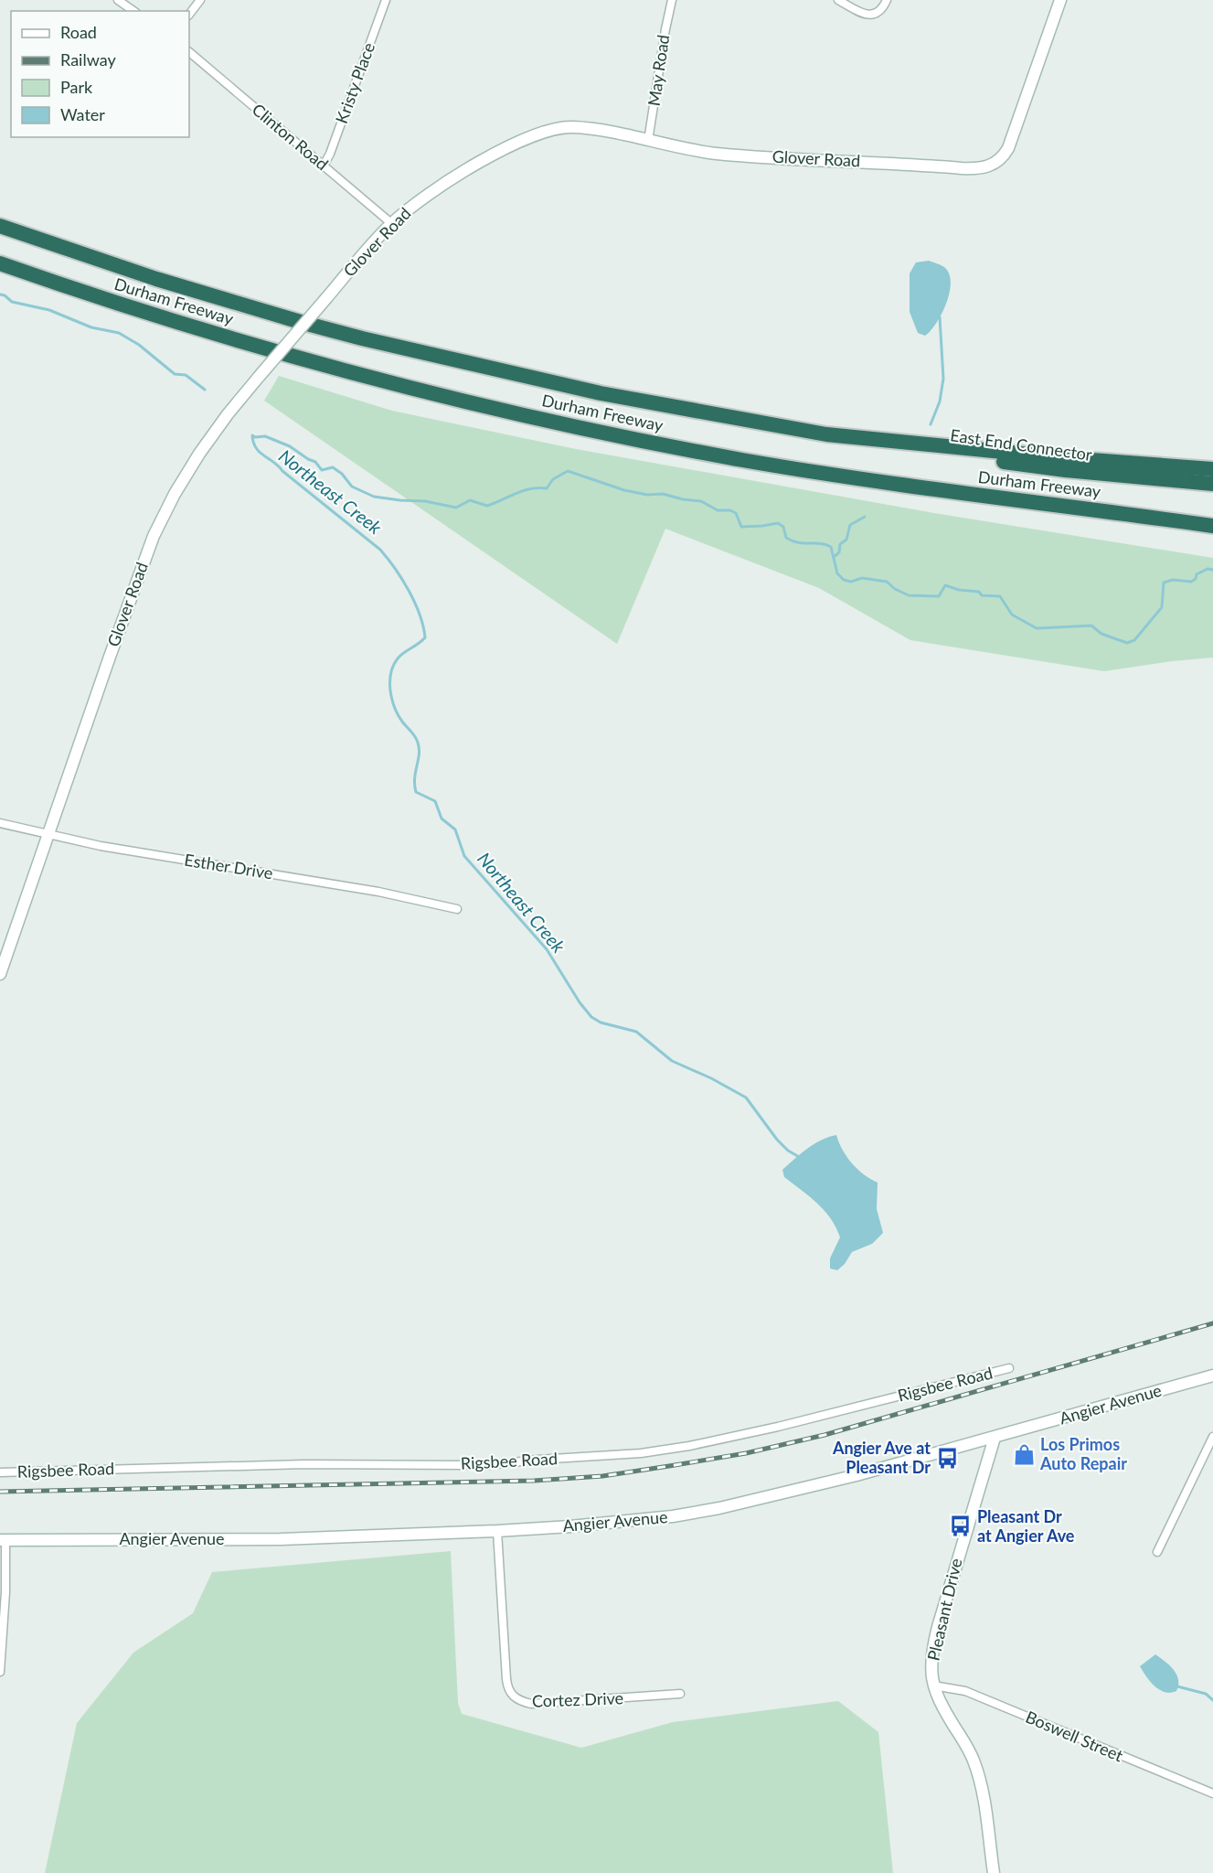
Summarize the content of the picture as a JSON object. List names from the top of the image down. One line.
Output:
{"streets":{"highway":["Durham Freeway","East End Connector"],"street":["May Road","Kristy Place","Clinton Road","Glover Road","Esther Drive","Rigsbee Road","Angier Avenue","Pleasant Drive","Cortez Drive","Boswell Street"]},"crossings":[["May Road","Glover Road"],["Kristy Place","Clinton Road"],["Clinton Road","Glover Road"],["Glover Road","Esther Drive"],["Durham Freeway","East End Connector"],["Angier Avenue","Pleasant Drive"],["Angier Avenue","Cortez Drive"],["Pleasant Drive","Boswell Street"]],"water":["Northeast Creek"],"places":{"shop":["Los Primos Auto Repair"],"bus stop":["Angier Ave at Pleasant Dr","Pleasant Dr at Angier Ave"]},"legend":["Road","Railway","Park","Water"]}
